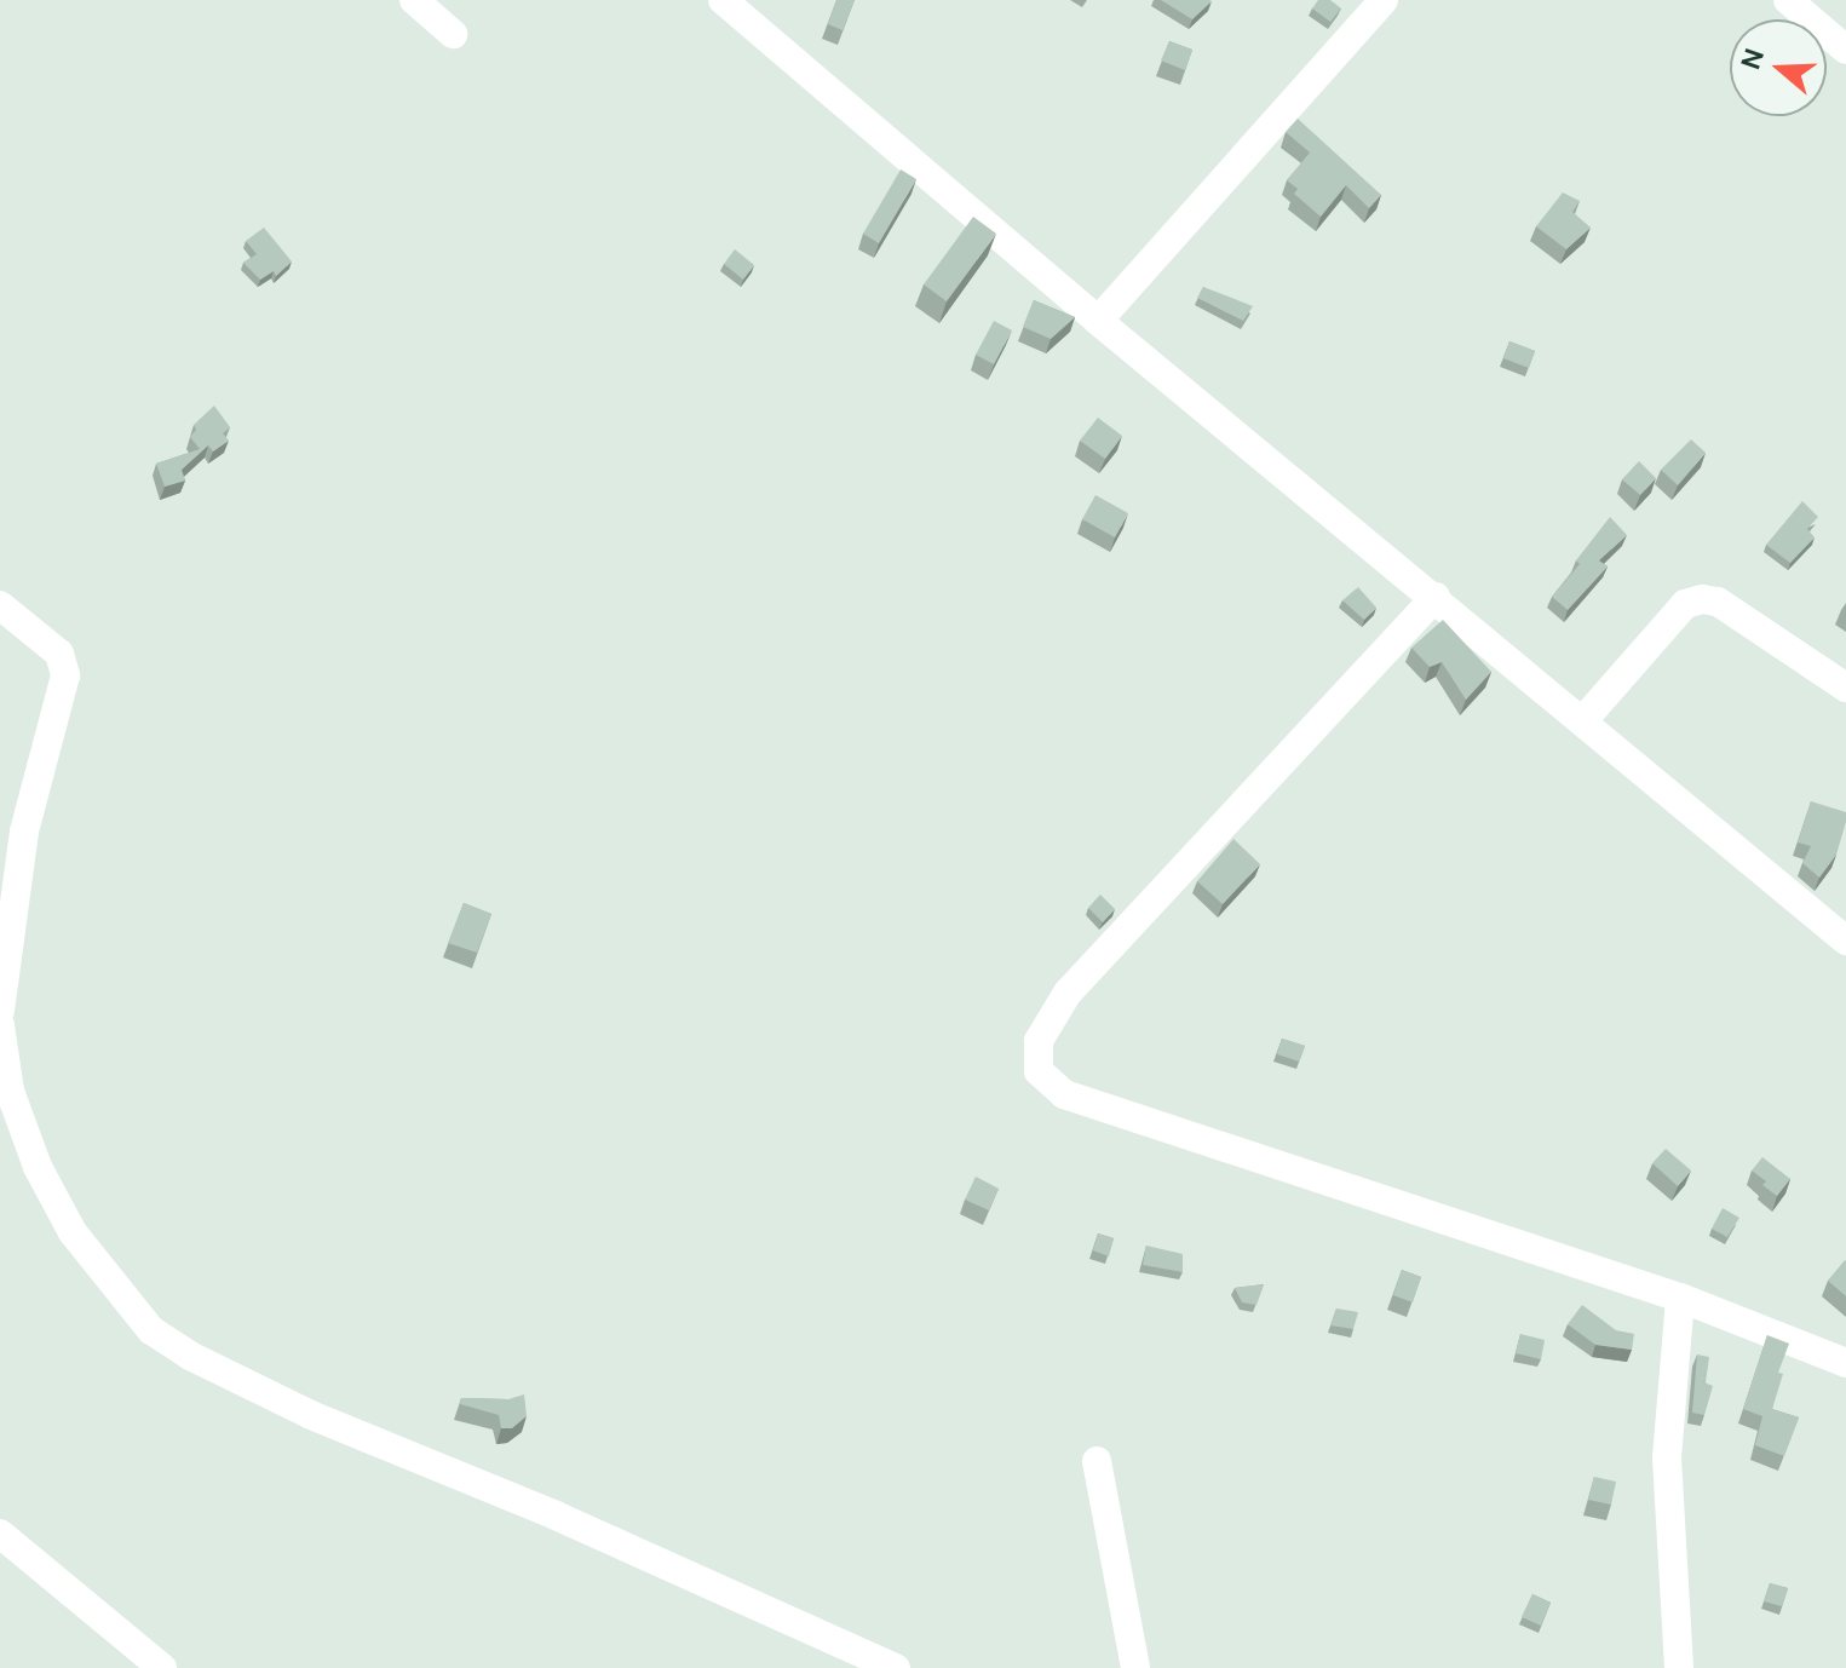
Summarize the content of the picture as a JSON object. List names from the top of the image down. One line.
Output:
{"north":"left"}
